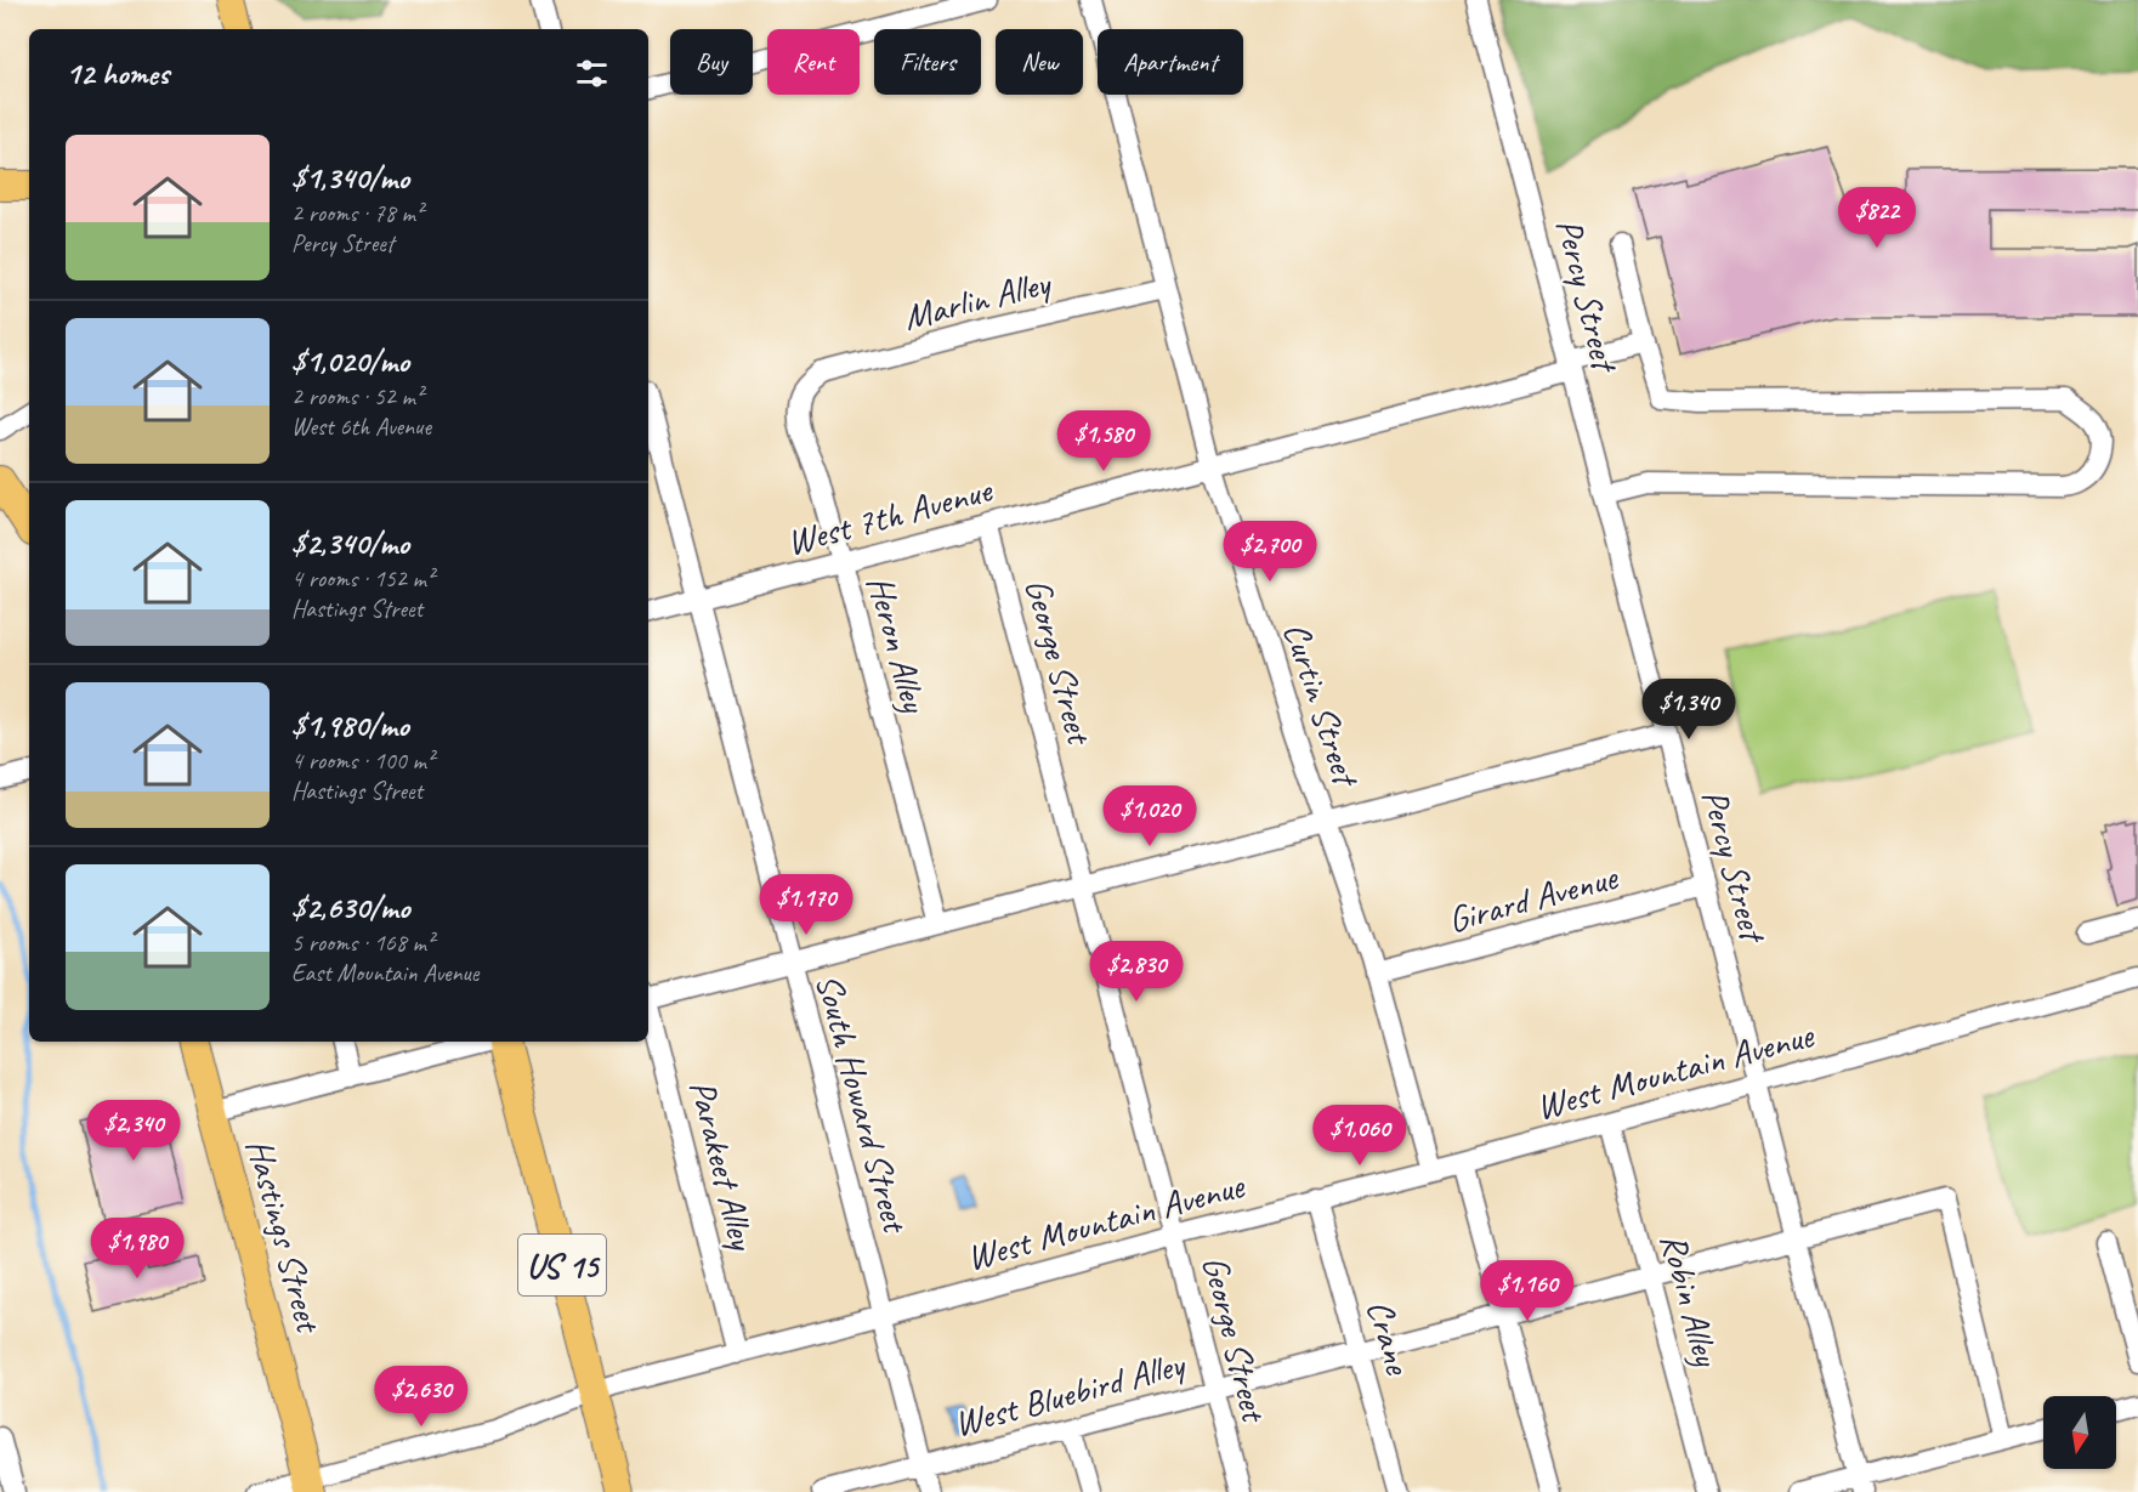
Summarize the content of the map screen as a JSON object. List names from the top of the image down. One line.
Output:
{"streets":{"highway":["Hastings Street","US 15"],"street":["Percy Street","Marlin Alley","West 7th Avenue","Heron Alley","George Street","Curtin Street","Girard Avenue","West Mountain Avenue","South Howard Street","Parakeet Alley","Robin Alley","Crane","West Bluebird Alley"]},"crossings":[["Percy Street","West 7th Avenue"],["Percy Street","Girard Avenue"],["Percy Street","West Mountain Avenue"],["Percy Street","West Bluebird Alley"],["Marlin Alley","Heron Alley"],["Marlin Alley","Curtin Street"],["West 7th Avenue","Heron Alley"],["West 7th Avenue","George Street"],["West 7th Avenue","Curtin Street"],["West 7th Avenue","South Howard Street"],["George Street","West Mountain Avenue"],["George Street","West Bluebird Alley"],["Curtin Street","Girard Avenue"],["Curtin Street","West Mountain Avenue"],["West Mountain Avenue","South Howard Street"],["West Mountain Avenue","Parakeet Alley"],["West Mountain Avenue","Hastings Street"],["West Mountain Avenue","US 15"],["West Mountain Avenue","Robin Alley"],["West Mountain Avenue","Crane"],["South Howard Street","West Bluebird Alley"],["Robin Alley","West Bluebird Alley"],["Crane","West Bluebird Alley"]],"north":"bottom","page":{"chip":["Buy","Rent","Filters","New","Apartment"],"heading":"12 homes","list":[{"name":"$1,340/mo","note":"2 rooms · 78 m² · Percy Street"},{"name":"$1,020/mo","note":"2 rooms · 52 m² · West 6th Avenue"},{"name":"$2,340/mo","note":"4 rooms · 152 m² · Hastings Street"},{"name":"$1,980/mo","note":"4 rooms · 100 m² · Hastings Street"},{"name":"$2,630/mo","note":"5 rooms · 168 m² · East Mountain Avenue"}],"price":["$822","$1,580","$2,700","$1,340","$1,020","$1,170","$2,830","$2,340","$1,060","$1,980","$1,160","$2,630"]}}
